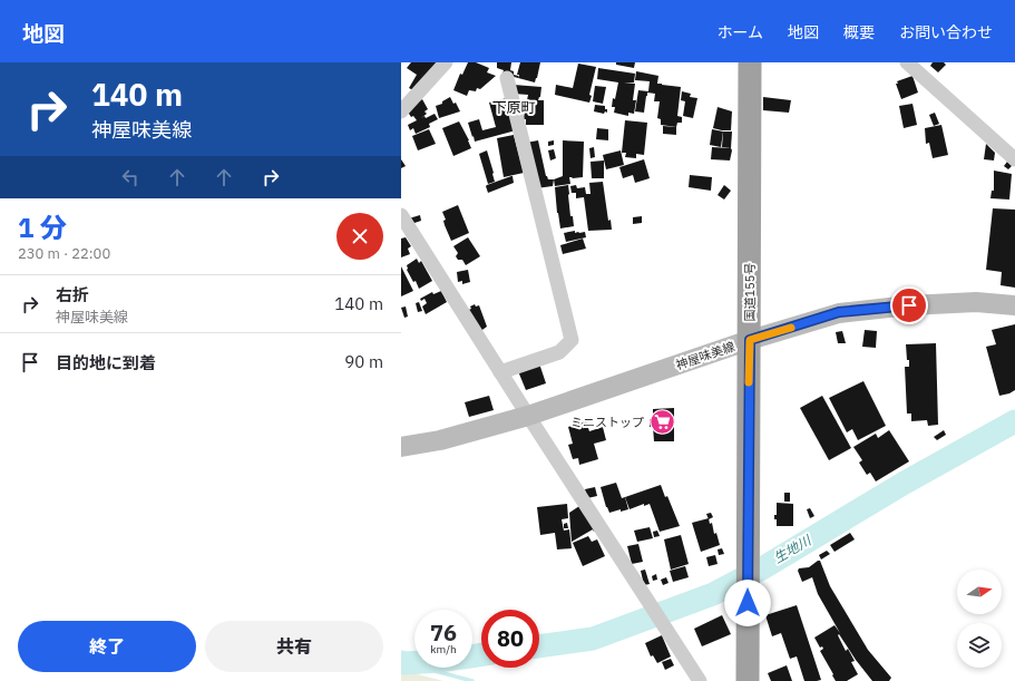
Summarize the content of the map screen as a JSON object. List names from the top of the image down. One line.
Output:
{"streets":{"highway":["国道155号"],"main road":["神屋味美線"]},"crossings":[["国道155号","神屋味美線"]],"districts":["下原町"],"water":["生地川"],"places":{"supermarket":["ミニストップ"]},"north":"right","page":{"header":"地図","nav":["ホーム","地図","概要","お問い合わせ"],"turn":["140 m","神屋味美線"],"heading":["1 分","230 m · 22:00"],"list":[{"name":"右折","note":"神屋味美線","value":"140 m"},{"name":"目的地に到着","value":"90 m"}],"speed":"76 km/h","limit":"80","buttons":["終了","共有"]}}
